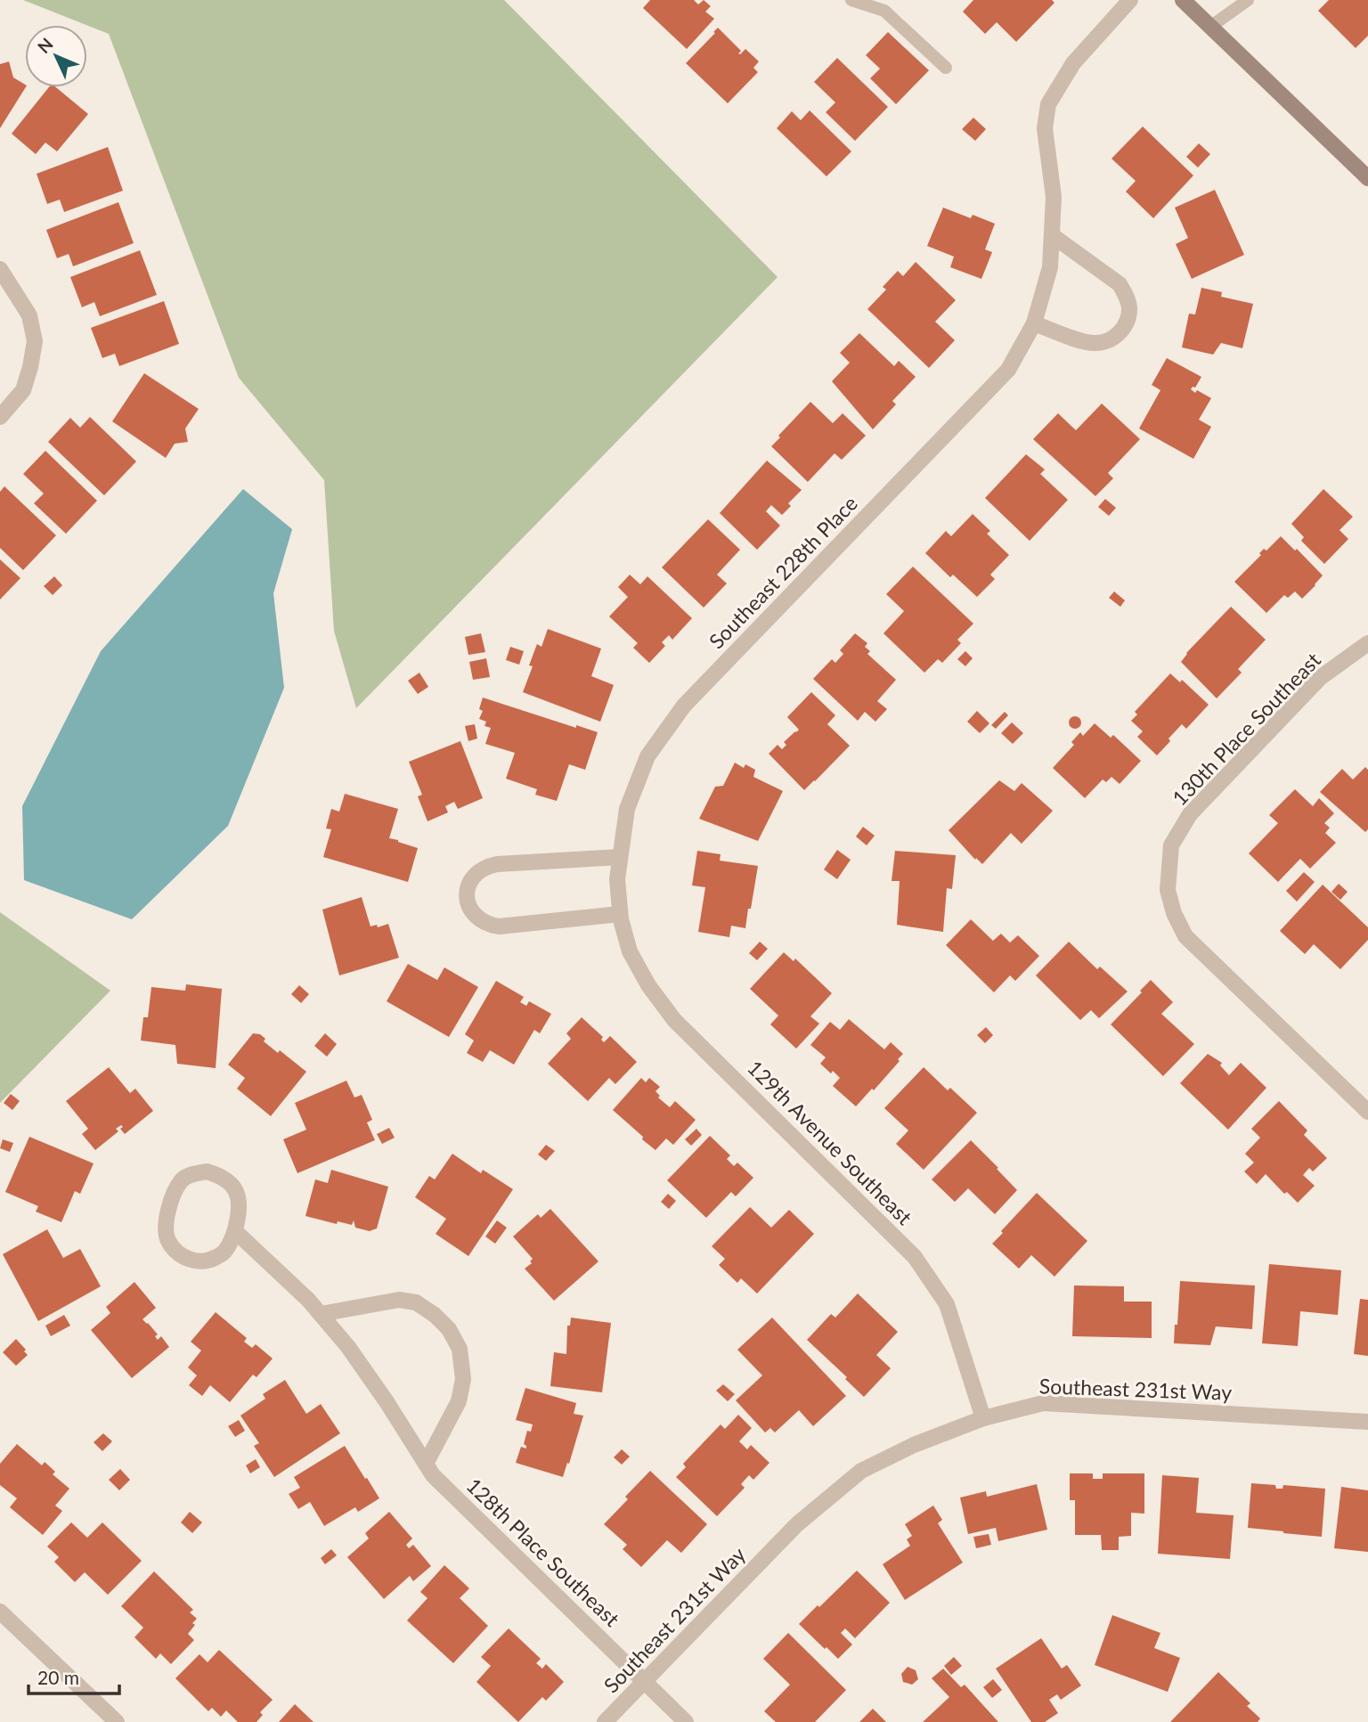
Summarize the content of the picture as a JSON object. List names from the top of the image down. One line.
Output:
{"streets":{"street":["Southeast 228th Place","130th Place Southeast","129th Avenue Southeast","Southeast 231st Way","128th Place Southeast"]},"crossings":[["Southeast 228th Place","129th Avenue Southeast"],["129th Avenue Southeast","Southeast 231st Way"],["Southeast 231st Way","128th Place Southeast"]],"scale_bar":"20 m","north":"top left"}
